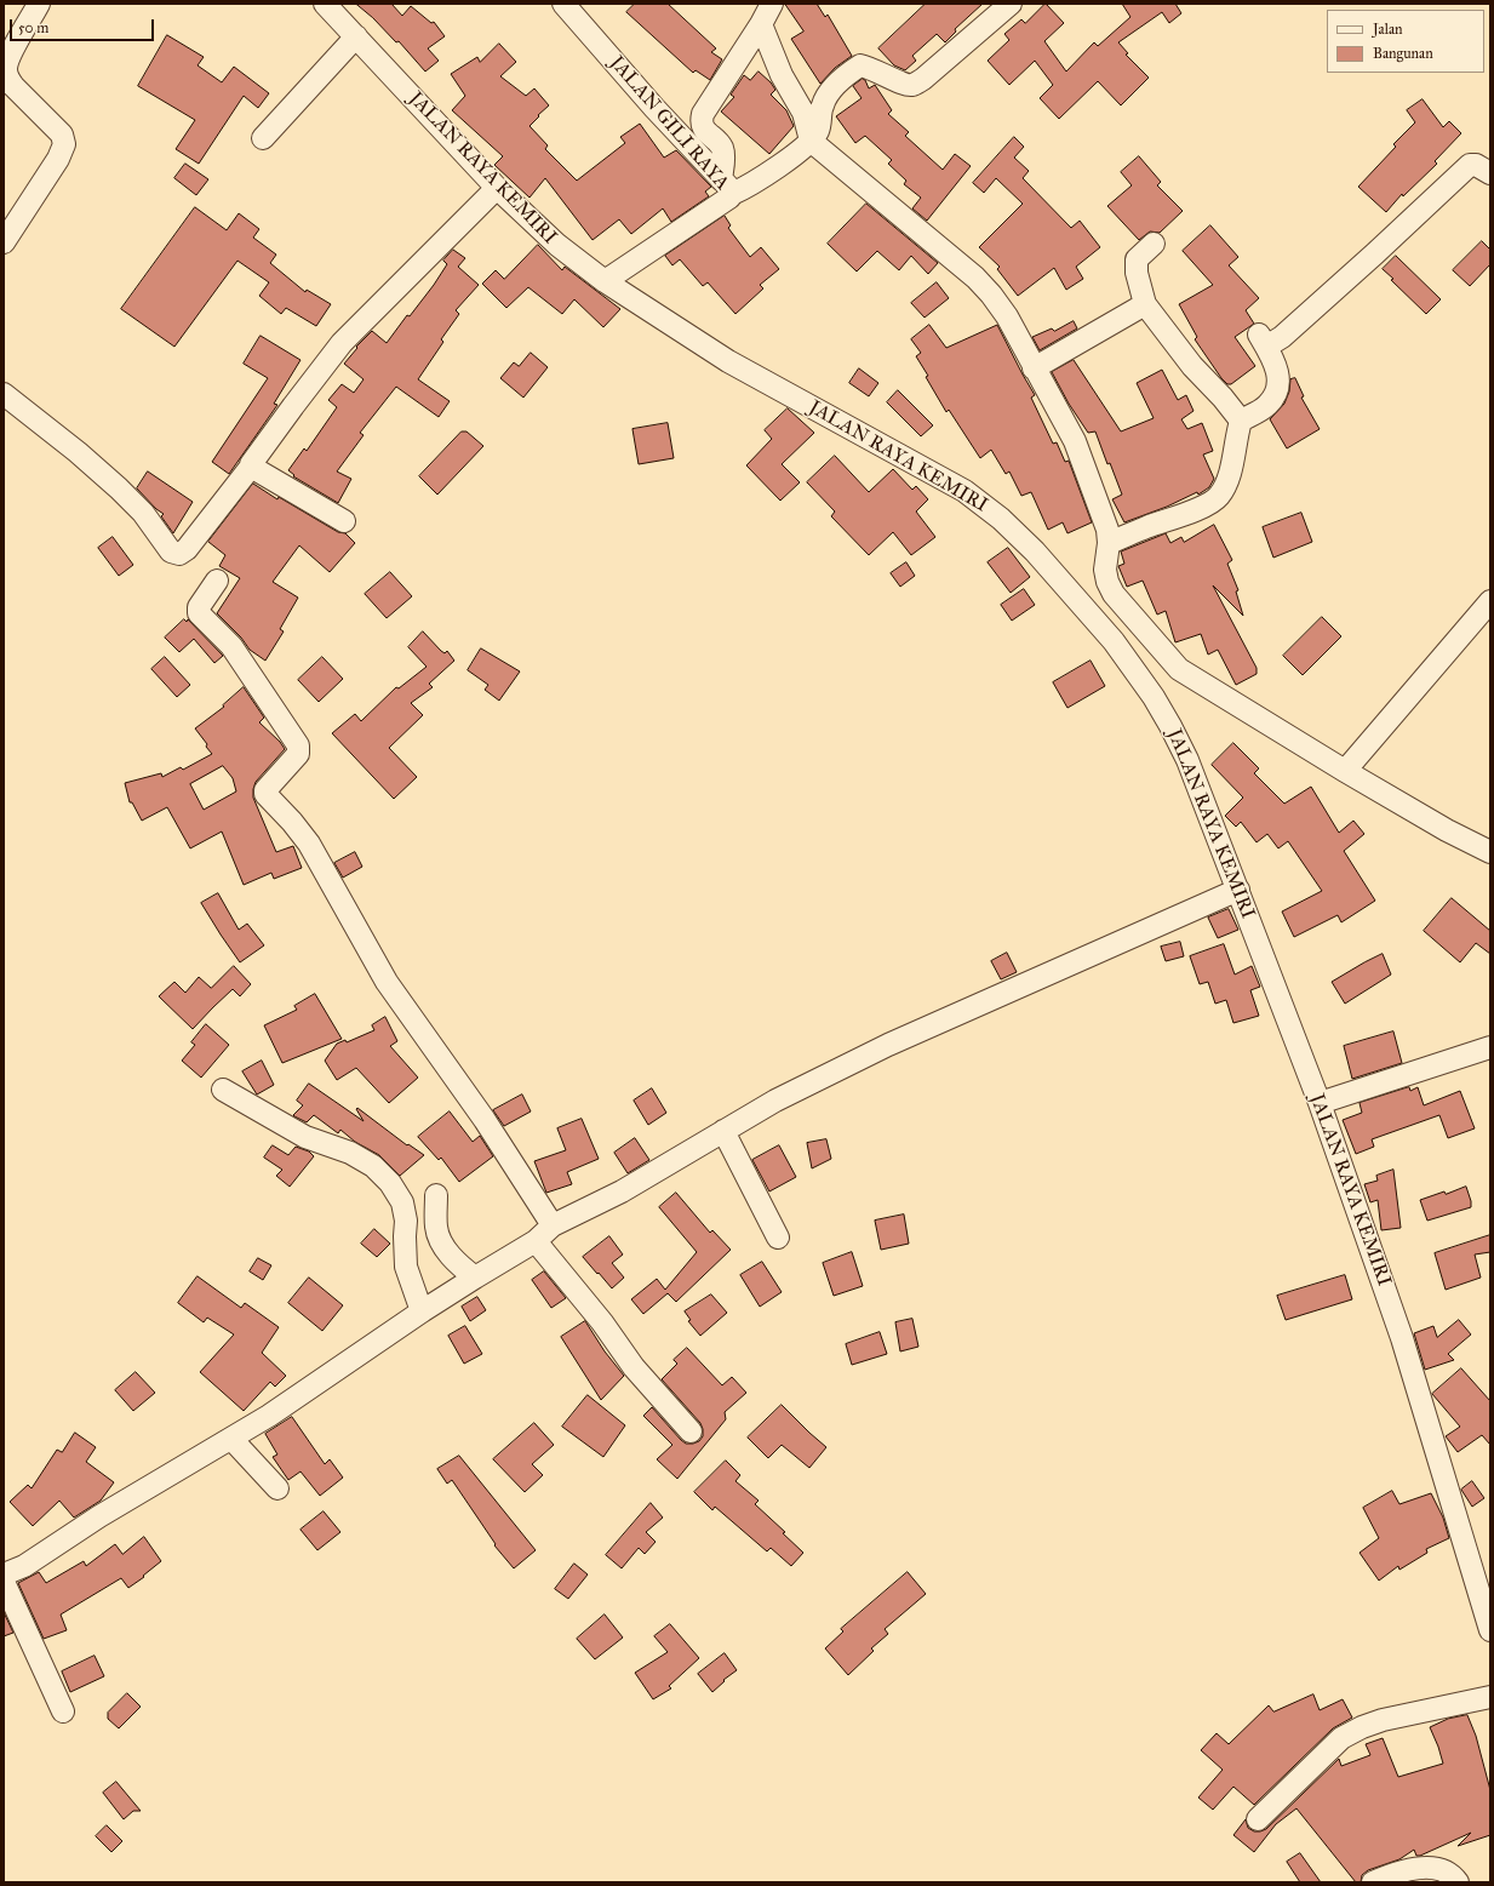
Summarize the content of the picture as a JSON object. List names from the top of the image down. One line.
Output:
{"streets":{"street":["JALAN GILI RAYA","JALAN RAYA KEMIRI"]},"crossings":[["JALAN GILI RAYA","JALAN RAYA KEMIRI"]],"legend":["Jalan","Bangunan"],"scale_bar":"50 m"}
